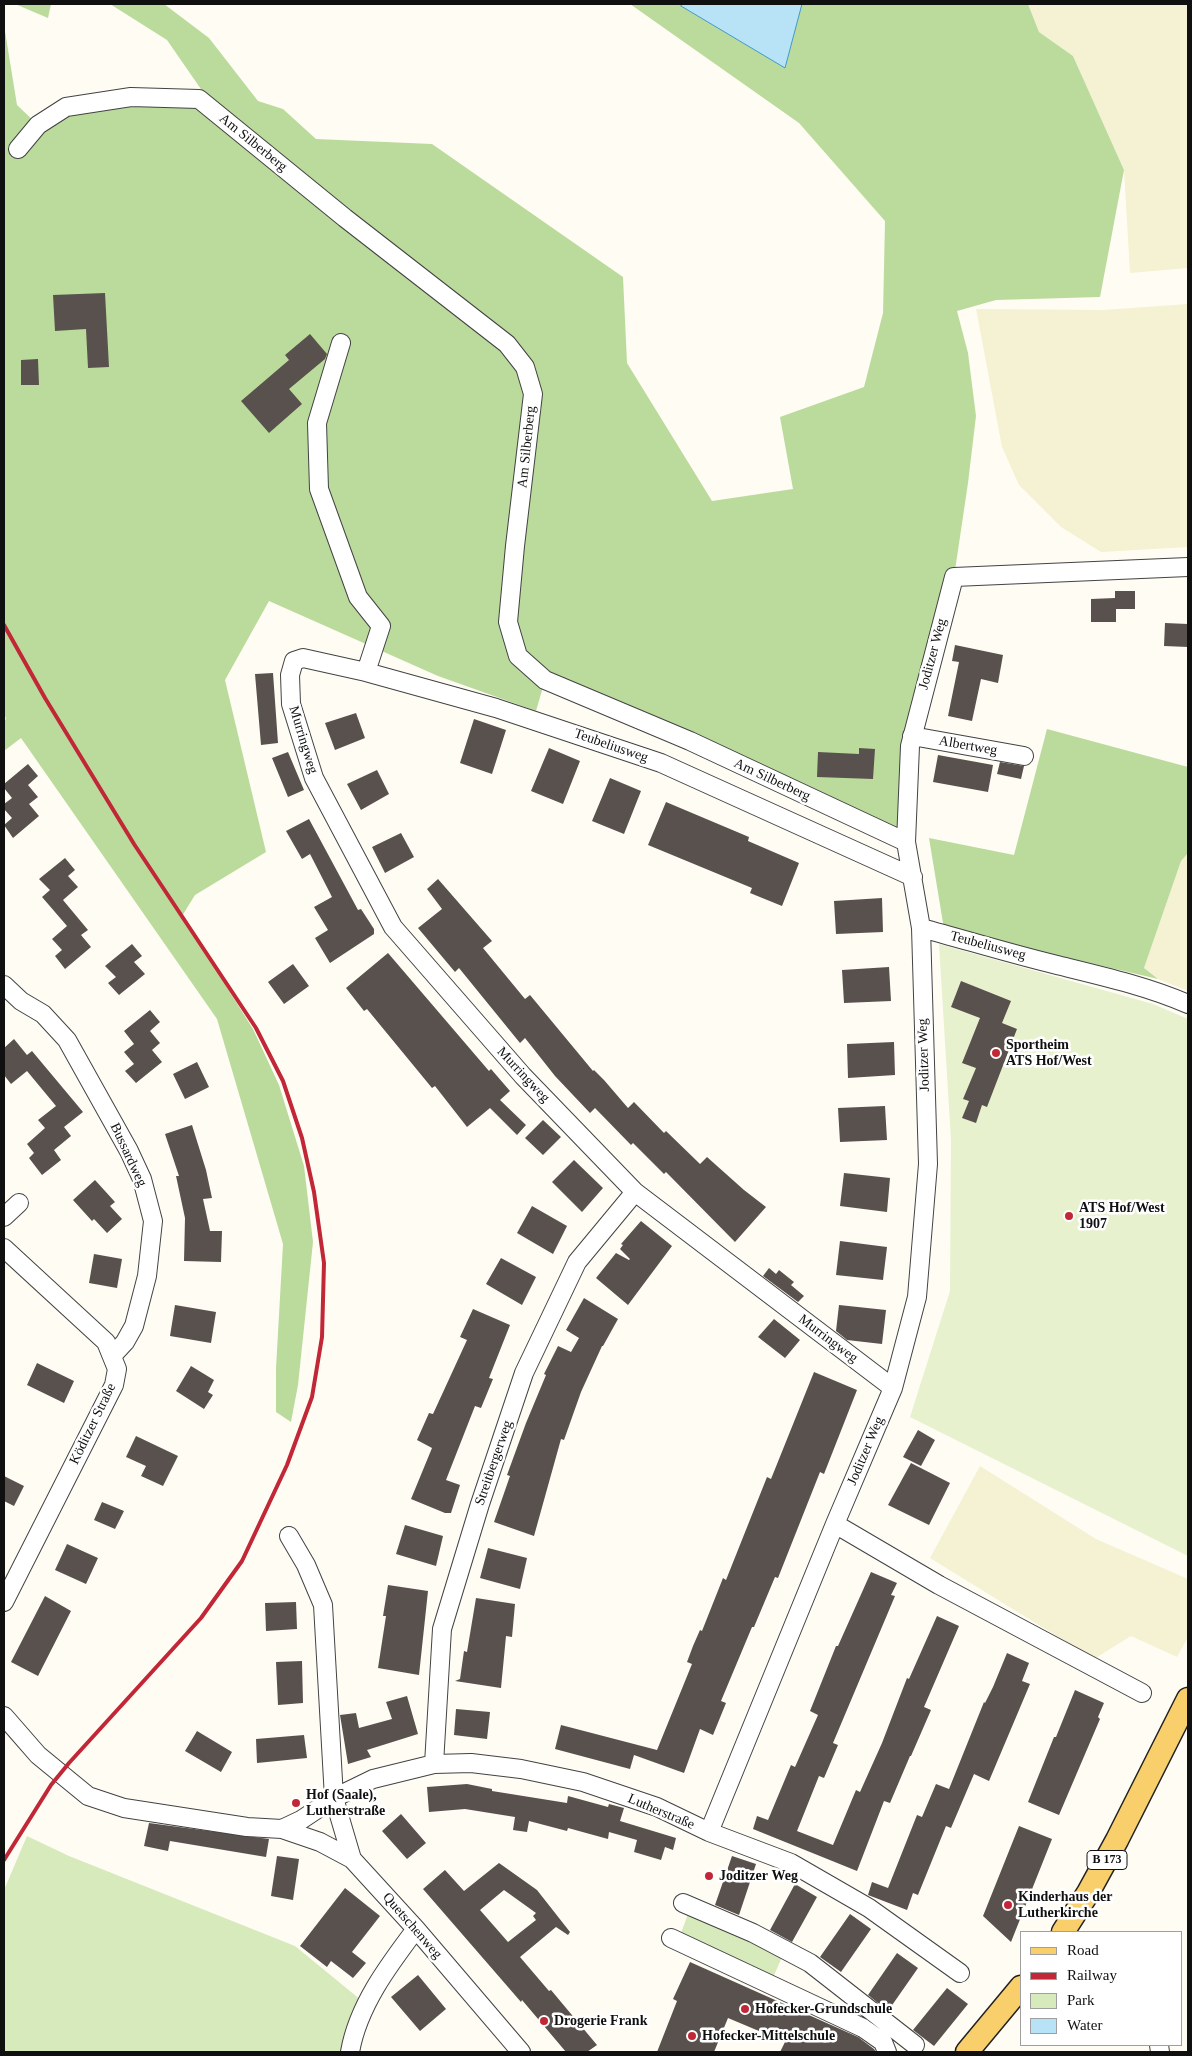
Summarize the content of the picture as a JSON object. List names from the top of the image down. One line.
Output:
{"streets":{"main road":["B 173"],"street":["Am Silberberg","Joditzer Weg","Murringweg","Teubeliusweg","Albertweg","Bussardweg","Köditzer Straße","Streitbergerweg","Lutherstraße","Quetschenweg"]},"crossings":[["Am Silberberg","Joditzer Weg"],["Joditzer Weg","Murringweg"],["Joditzer Weg","Teubeliusweg"],["Joditzer Weg","Albertweg"],["Joditzer Weg","Lutherstraße"],["Murringweg","Teubeliusweg"],["Murringweg","Streitbergerweg"],["Bussardweg","Köditzer Straße"],["Streitbergerweg","Lutherstraße"],["Lutherstraße","Quetschenweg"]],"places":["Sportheim ATS Hof/West","ATS Hof/West 1907","Hof (Saale), Lutherstraße","Joditzer Weg","Kinderhaus der Lutherkirche","Hofecker-Grundschule","Drogerie Frank","Hofecker-Mittelschule"],"legend":["Road","Railway","Park","Water"]}
